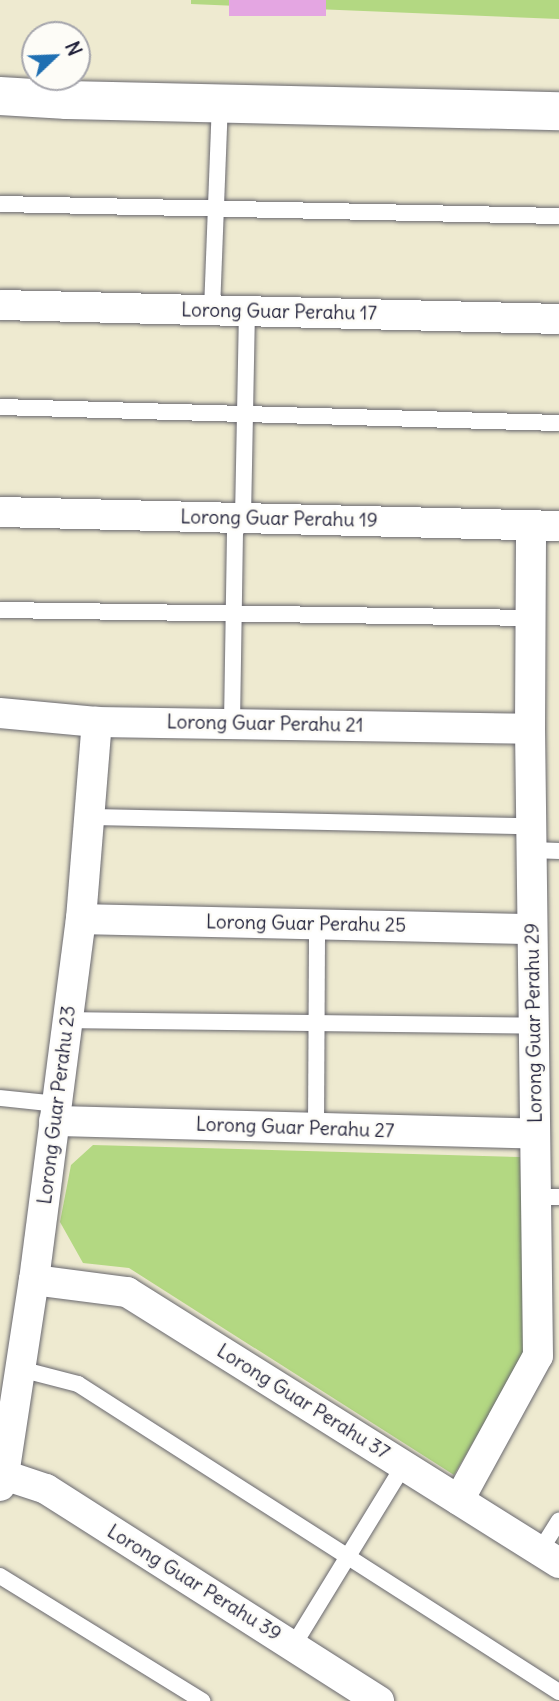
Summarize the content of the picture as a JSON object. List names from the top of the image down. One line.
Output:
{"streets":{"street":["Lorong Guar Perahu 17","Lorong Guar Perahu 19","Lorong Guar Perahu 21","Lorong Guar Perahu 25","Lorong Guar Perahu 29","Lorong Guar Perahu 23","Lorong Guar Perahu 27","Lorong Guar Perahu 37","Lorong Guar Perahu 39"]},"crossings":[["Lorong Guar Perahu 19","Lorong Guar Perahu 29"],["Lorong Guar Perahu 21","Lorong Guar Perahu 29"],["Lorong Guar Perahu 21","Lorong Guar Perahu 23"],["Lorong Guar Perahu 25","Lorong Guar Perahu 29"],["Lorong Guar Perahu 25","Lorong Guar Perahu 23"],["Lorong Guar Perahu 29","Lorong Guar Perahu 27"],["Lorong Guar Perahu 29","Lorong Guar Perahu 37"],["Lorong Guar Perahu 23","Lorong Guar Perahu 27"],["Lorong Guar Perahu 23","Lorong Guar Perahu 37"],["Lorong Guar Perahu 23","Lorong Guar Perahu 39"]],"north":"top right"}
